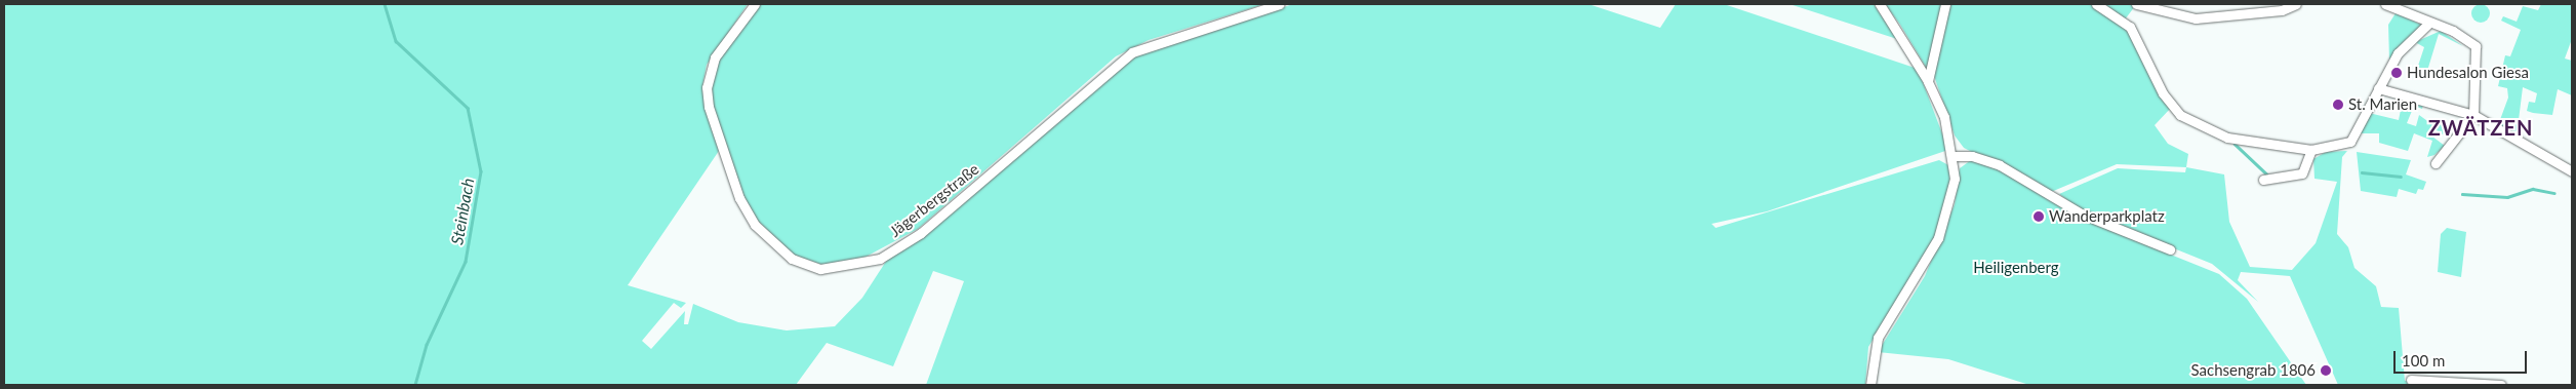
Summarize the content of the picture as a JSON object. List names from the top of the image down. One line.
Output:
{"streets":{"street":["Jägerbergstraße"]},"districts":["ZWÄTZEN"],"water":["Steinbach"],"parks":["Heiligenberg"],"places":["Hundesalon Giesa","St. Marien","Wanderparkplatz","Sachsengrab 1806"],"scale_bar":"100 m"}
